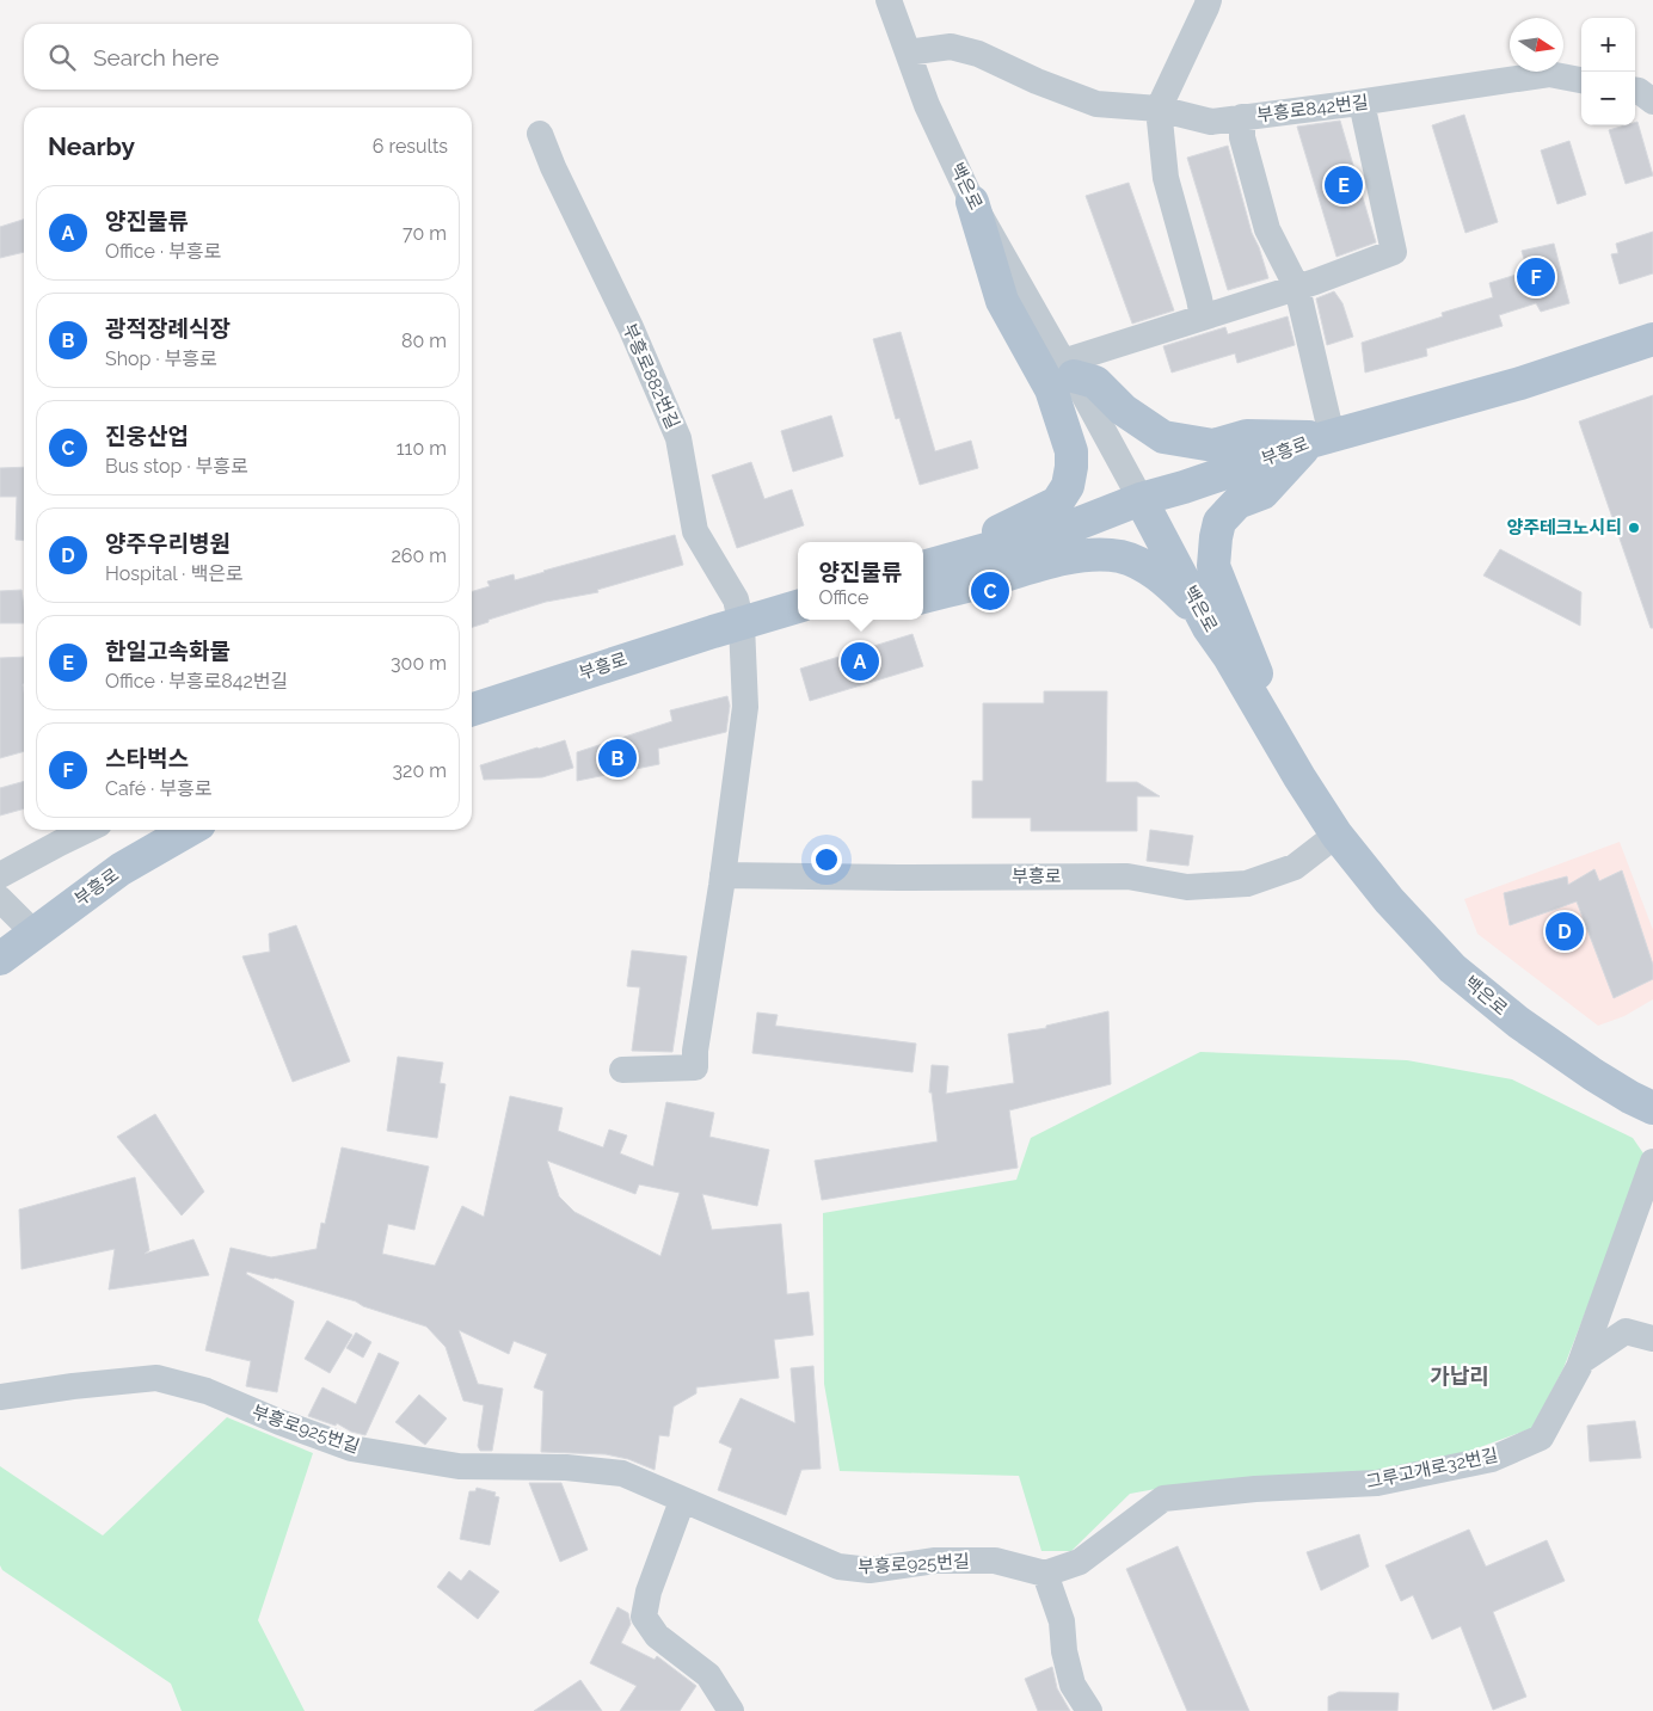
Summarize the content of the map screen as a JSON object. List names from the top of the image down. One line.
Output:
{"streets":{"main road":["백은로","부흥로"],"street":["부흥로842번길","부흥로882번길","부흥로925번길","그루고개로32번길"]},"crossings":[["부흥로842번길","백은로"],["백은로","부흥로"],["부흥로882번길","부흥로"],["부흥로925번길","그루고개로32번길"]],"districts":["가납리"],"places":["양주테크노시티"],"north":"right","page":{"map_buttons":["+","−"],"search":"Search here","heading":["Nearby","6 results"],"pins":["E","F","C","A","B","D"],"list":[{"mark":"A","name":"양진물류","note":"Office · 부흥로","value":"70 m"},{"mark":"B","name":"광적장례식장","note":"Shop · 부흥로","value":"80 m"},{"mark":"C","name":"진웅산업","note":"Bus stop · 부흥로","value":"110 m"},{"mark":"D","name":"양주우리병원","note":"Hospital · 백은로","value":"260 m"},{"mark":"E","name":"한일고속화물","note":"Office · 부흥로842번길","value":"300 m"},{"mark":"F","name":"스타벅스","note":"Café · 부흥로","value":"320 m"}],"popup":["양진물류","Office"]}}
